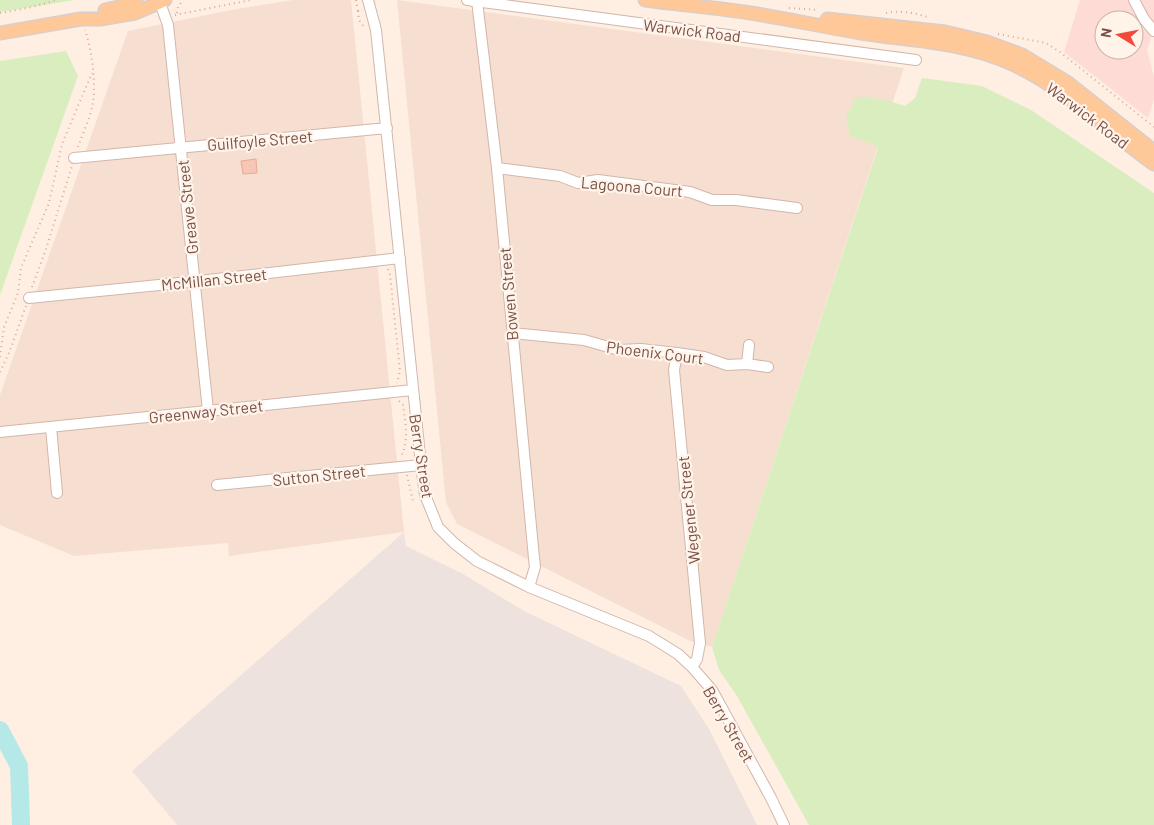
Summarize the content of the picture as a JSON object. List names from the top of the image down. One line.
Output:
{"streets":{"main road":["Warwick Road"],"street":["Guilfoyle Street","Lagoona Court","Greave Street","McMillan Street","Bowen Street","Phoenix Court","Greenway Street","Berry Street","Sutton Street","Wegener Street"]},"crossings":[["Warwick Road","Bowen Street"],["Guilfoyle Street","Greave Street"],["Guilfoyle Street","Berry Street"],["Lagoona Court","Bowen Street"],["Greave Street","McMillan Street"],["Greave Street","Greenway Street"],["McMillan Street","Berry Street"],["Bowen Street","Phoenix Court"],["Bowen Street","Berry Street"],["Phoenix Court","Wegener Street"],["Greenway Street","Berry Street"],["Berry Street","Sutton Street"],["Berry Street","Wegener Street"]],"north":"left"}
